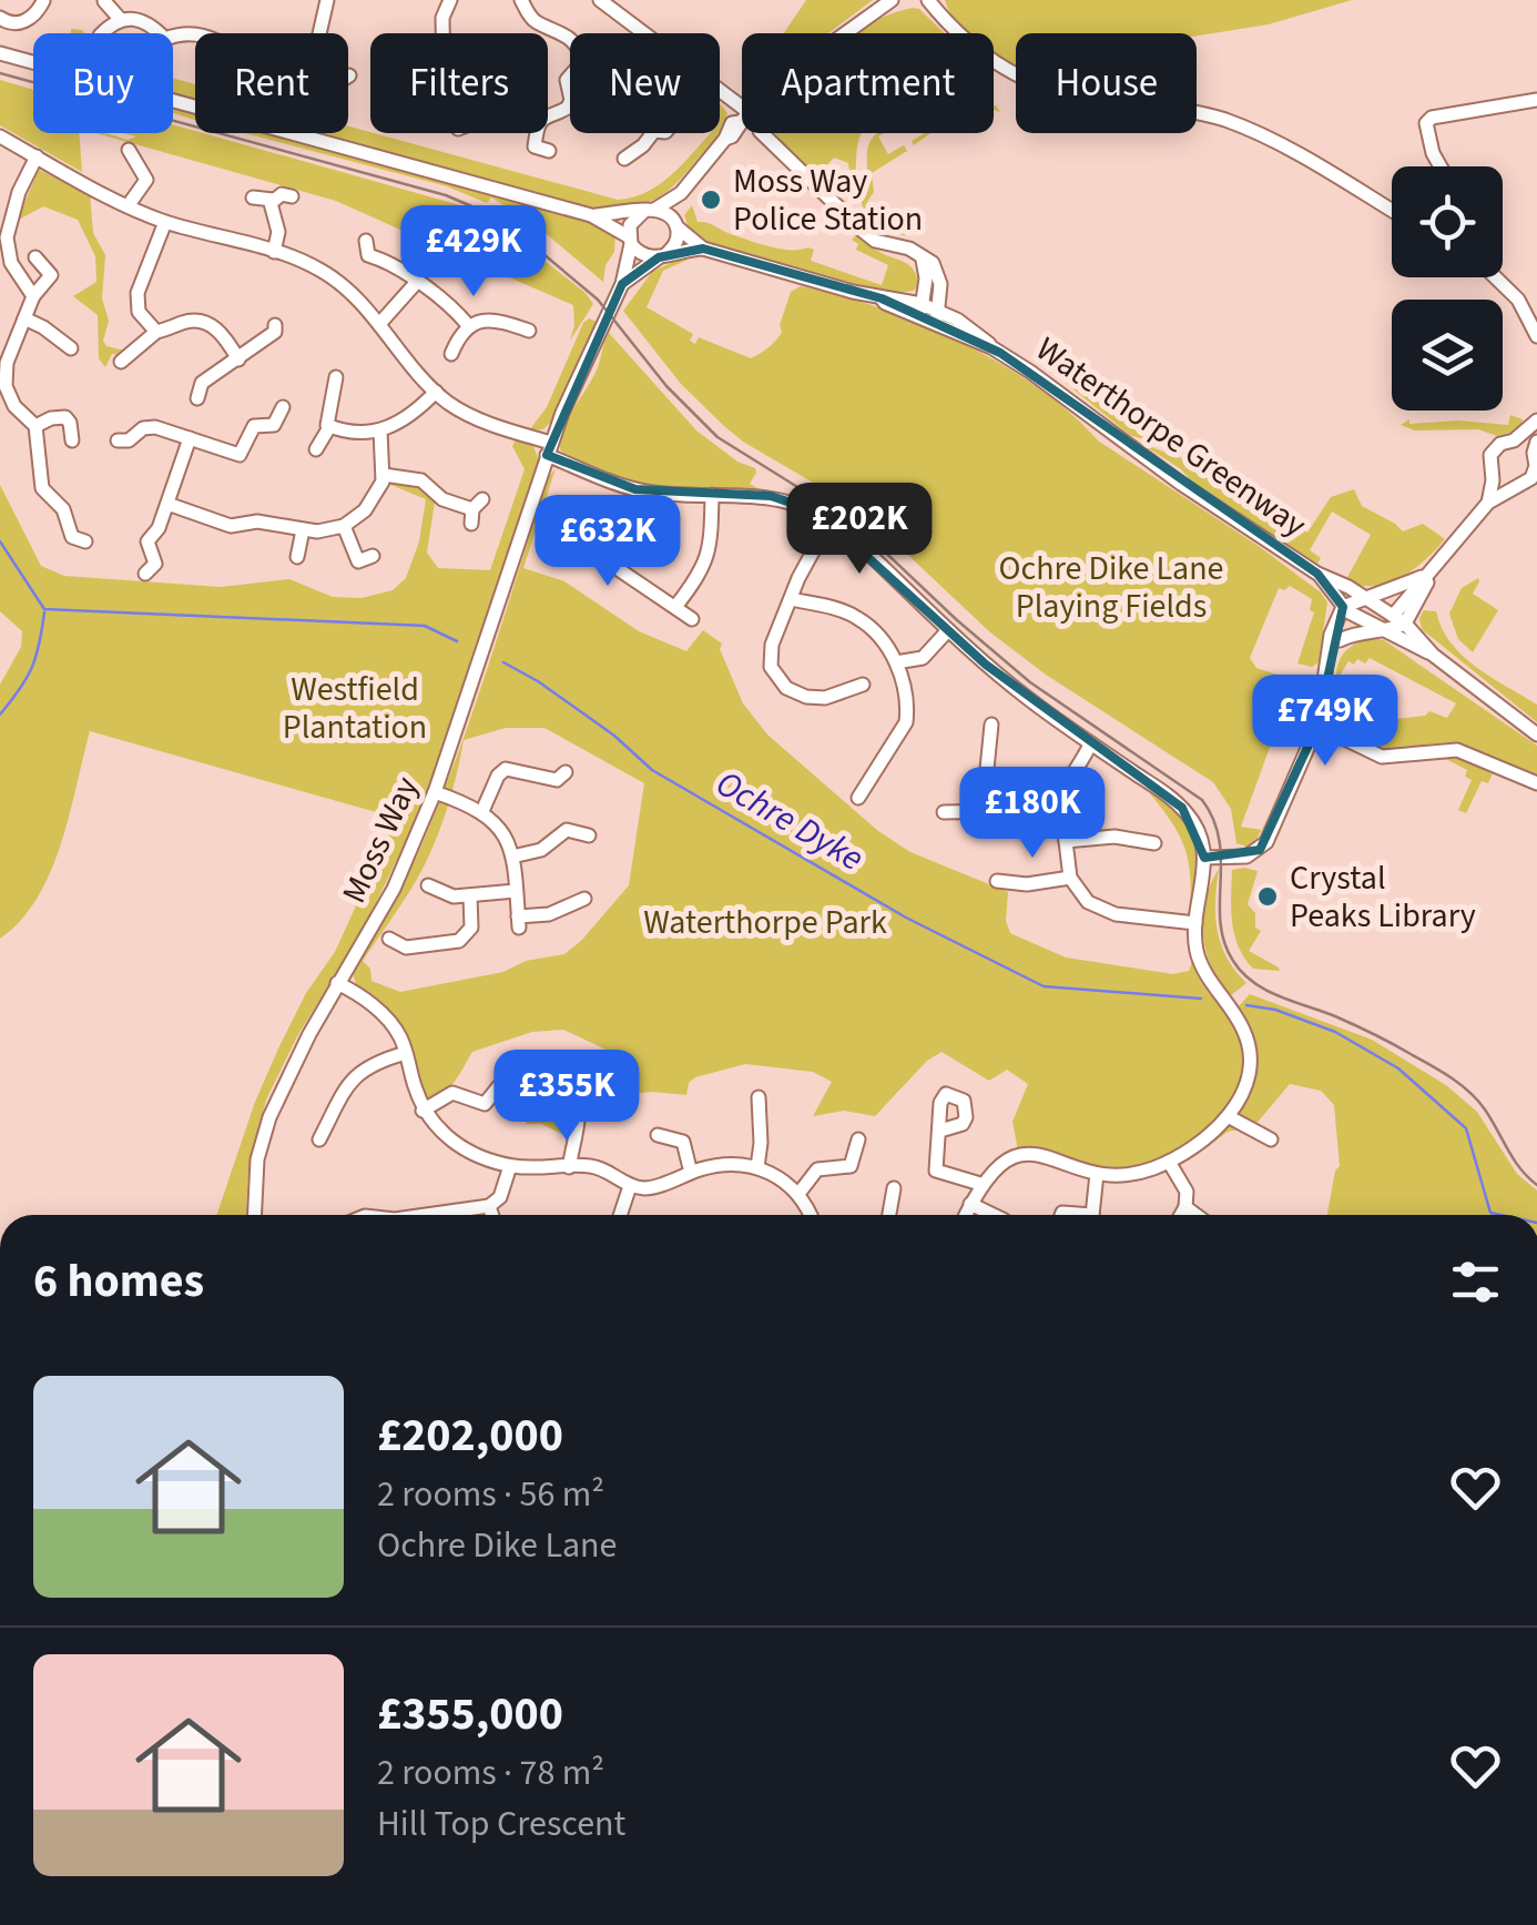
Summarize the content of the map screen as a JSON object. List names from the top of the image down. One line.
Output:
{"streets":{"street":["Waterthorpe Greenway","Moss Way"]},"crossings":[["Waterthorpe Greenway","Moss Way"]],"water":["Ochre Dyke"],"parks":["Ochre Dike Lane Playing Fields","Westfield Plantation","Waterthorpe Park"],"places":["Moss Way Police Station","Crystal Peaks Library"],"page":{"chip":["Buy","Rent","Filters","New","Apartment","House"],"price":["£429K","£202K","£632K","£749K","£180K","£355K"],"heading":"6 homes","list":[{"name":"£202,000","note":"2 rooms · 56 m² · Ochre Dike Lane"},{"name":"£355,000","note":"2 rooms · 78 m² · Hill Top Crescent"}]}}
